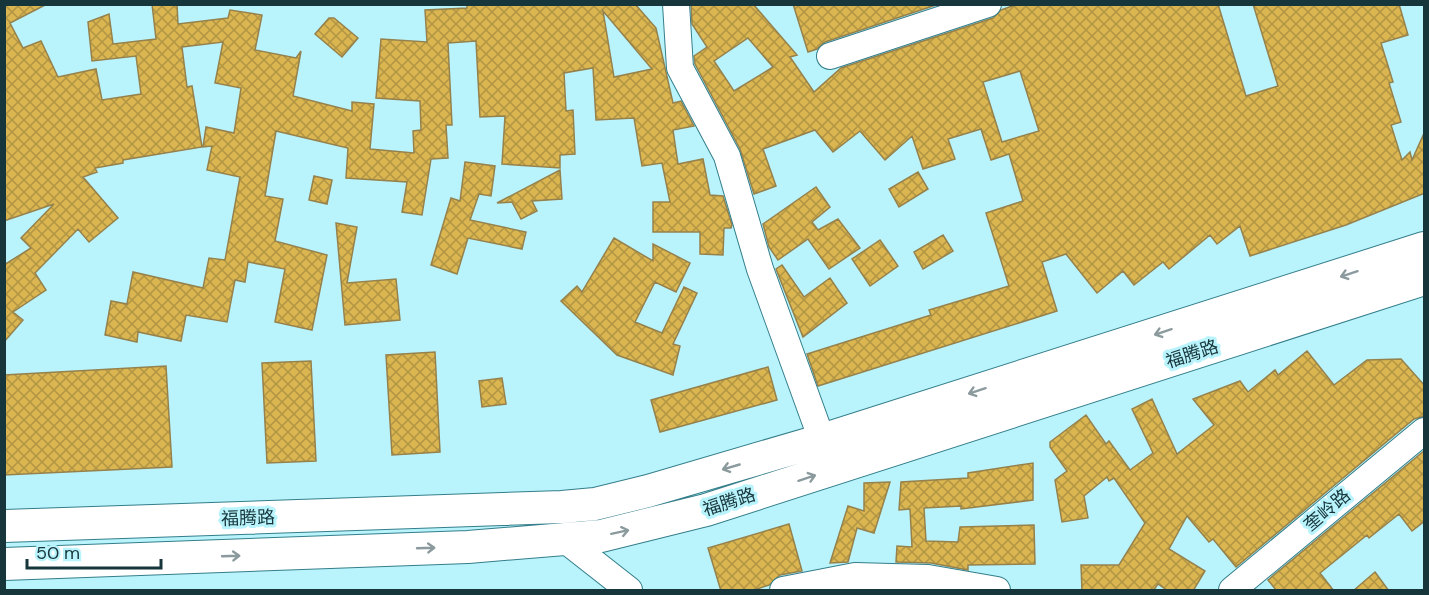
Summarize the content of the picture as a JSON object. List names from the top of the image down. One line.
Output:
{"streets":{"main road":["福腾路"],"street":["奎岭路"]},"scale_bar":"50 m"}
